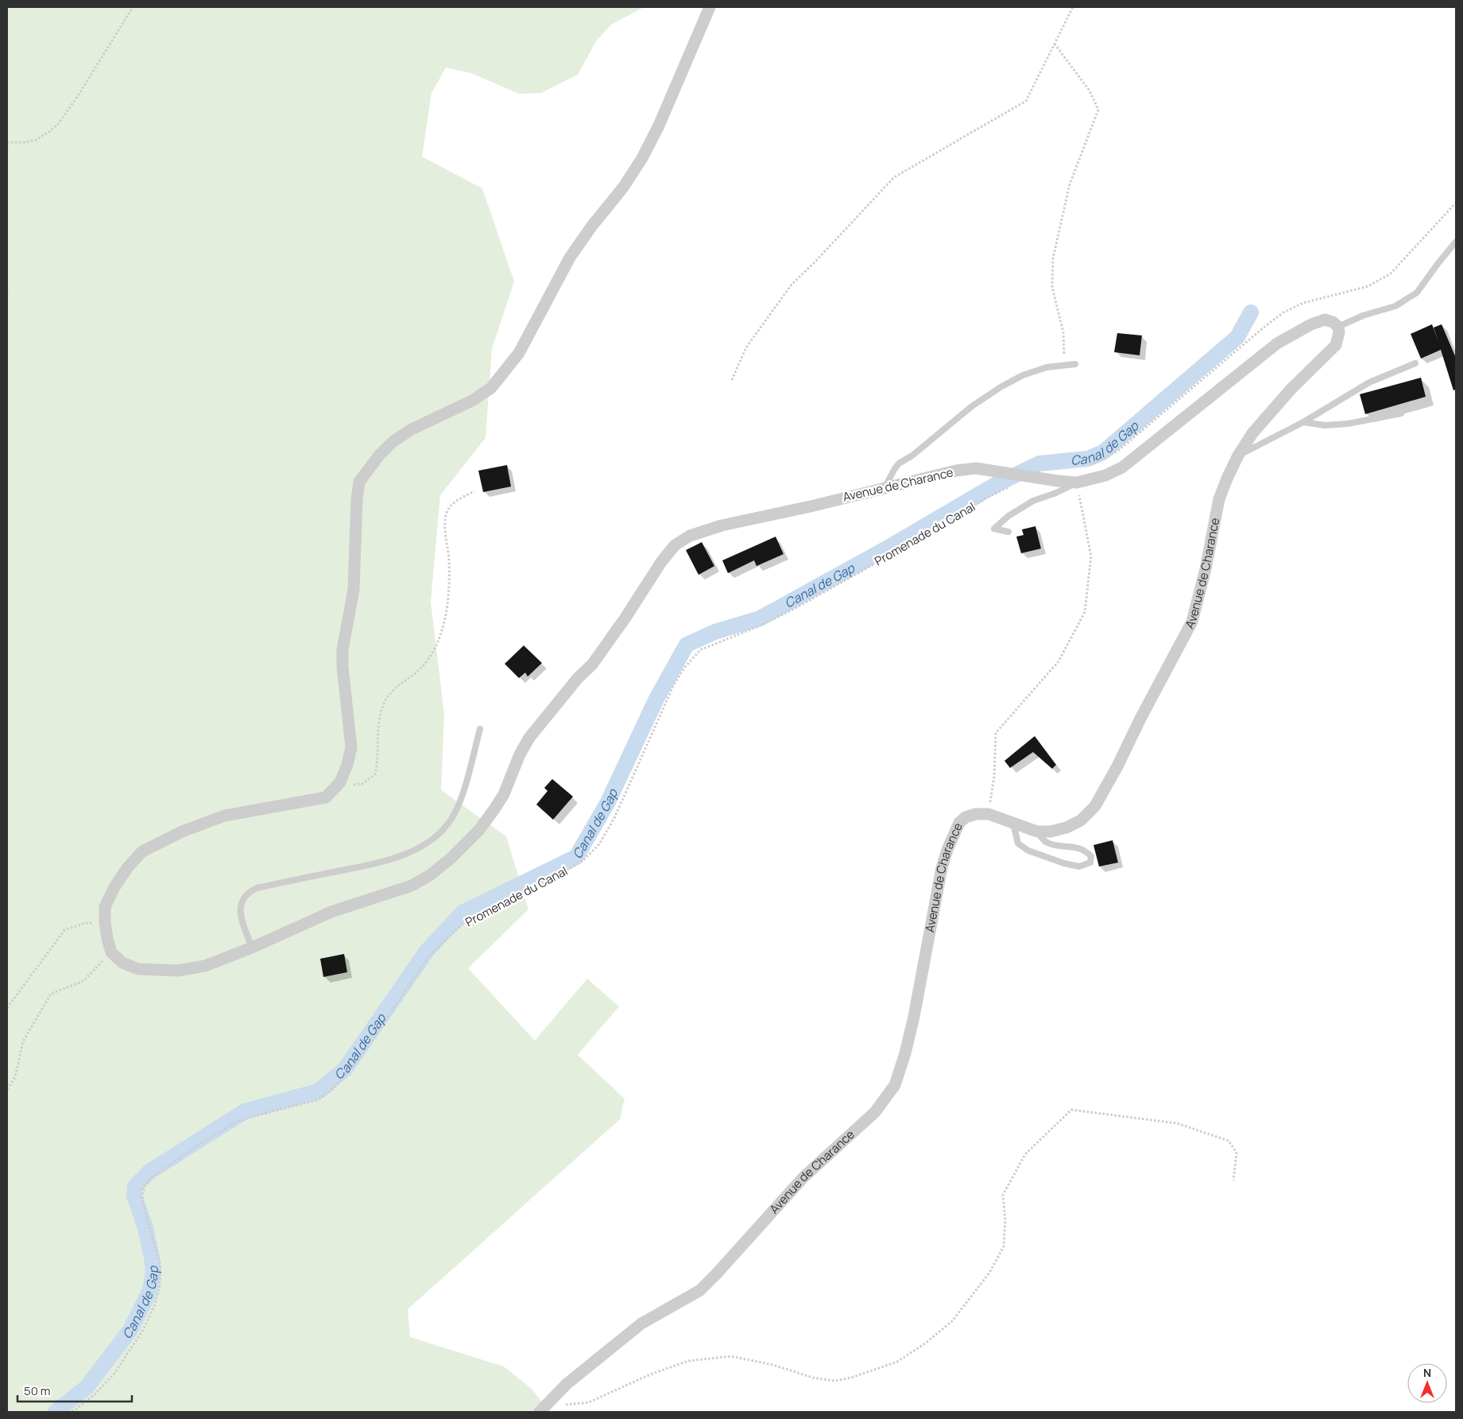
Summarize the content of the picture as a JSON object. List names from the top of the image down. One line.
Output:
{"streets":{"street":["Avenue de Charance"],"path":["Promenade du Canal"]},"water":["Canal de Gap"],"scale_bar":"50 m","north":"top"}
